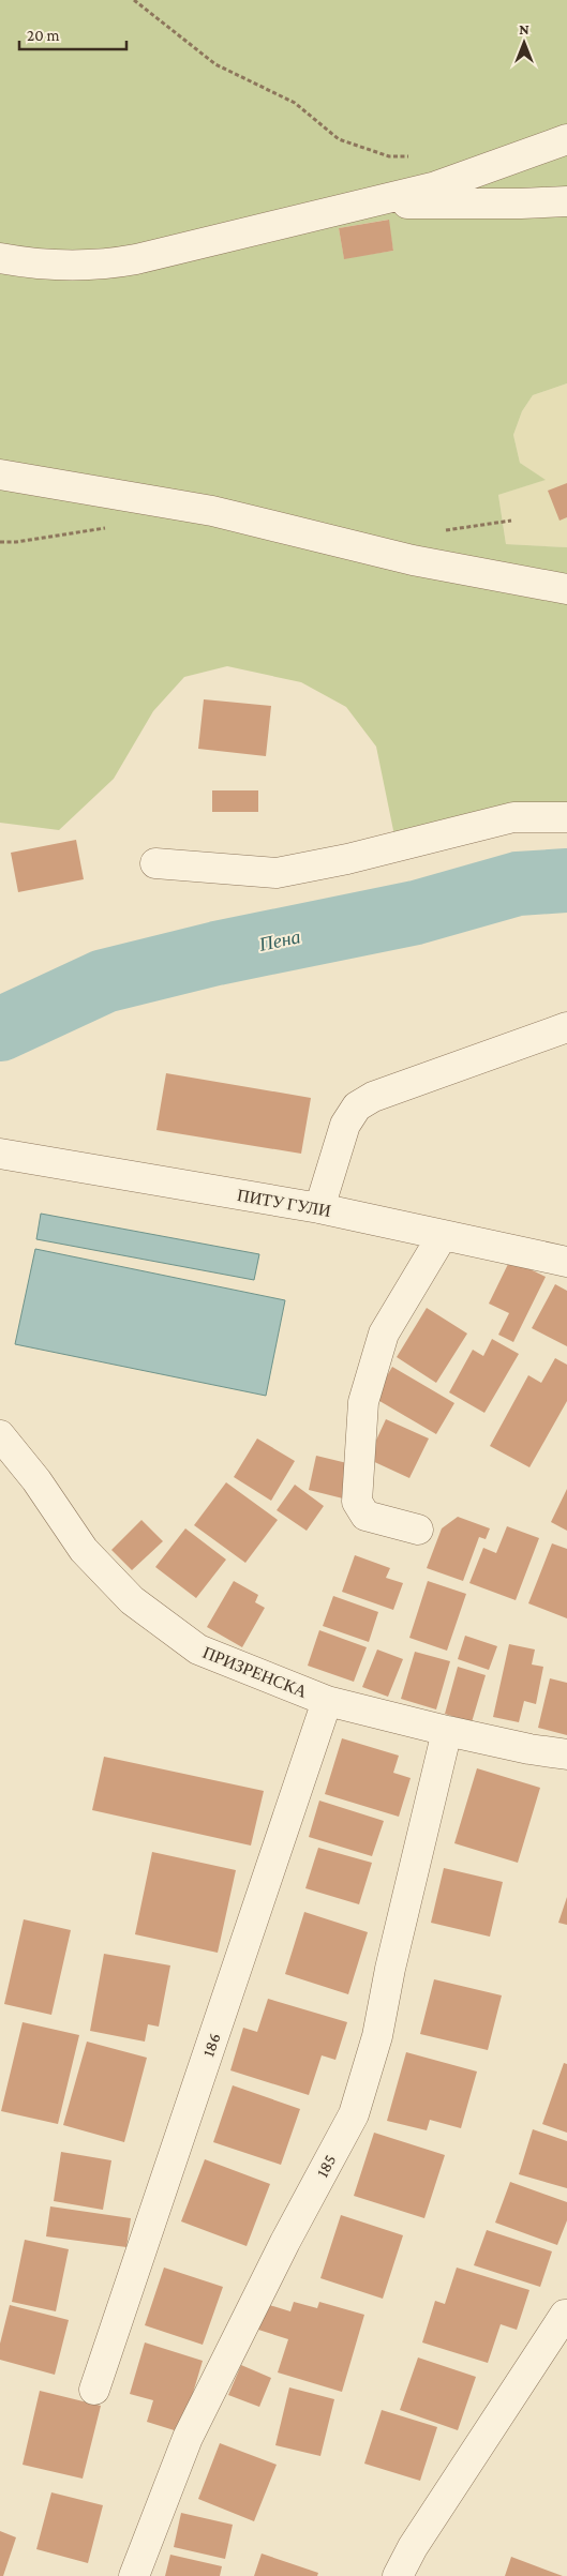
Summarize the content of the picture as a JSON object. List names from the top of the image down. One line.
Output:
{"streets":{"street":["ПИТУ ГУЛИ","ПРИЗРЕНСКА","186","185"]},"crossings":[["ПРИЗРЕНСКА","186"],["ПРИЗРЕНСКА","185"]],"water":["Пена"],"scale_bar":"20 m","north":"top"}
